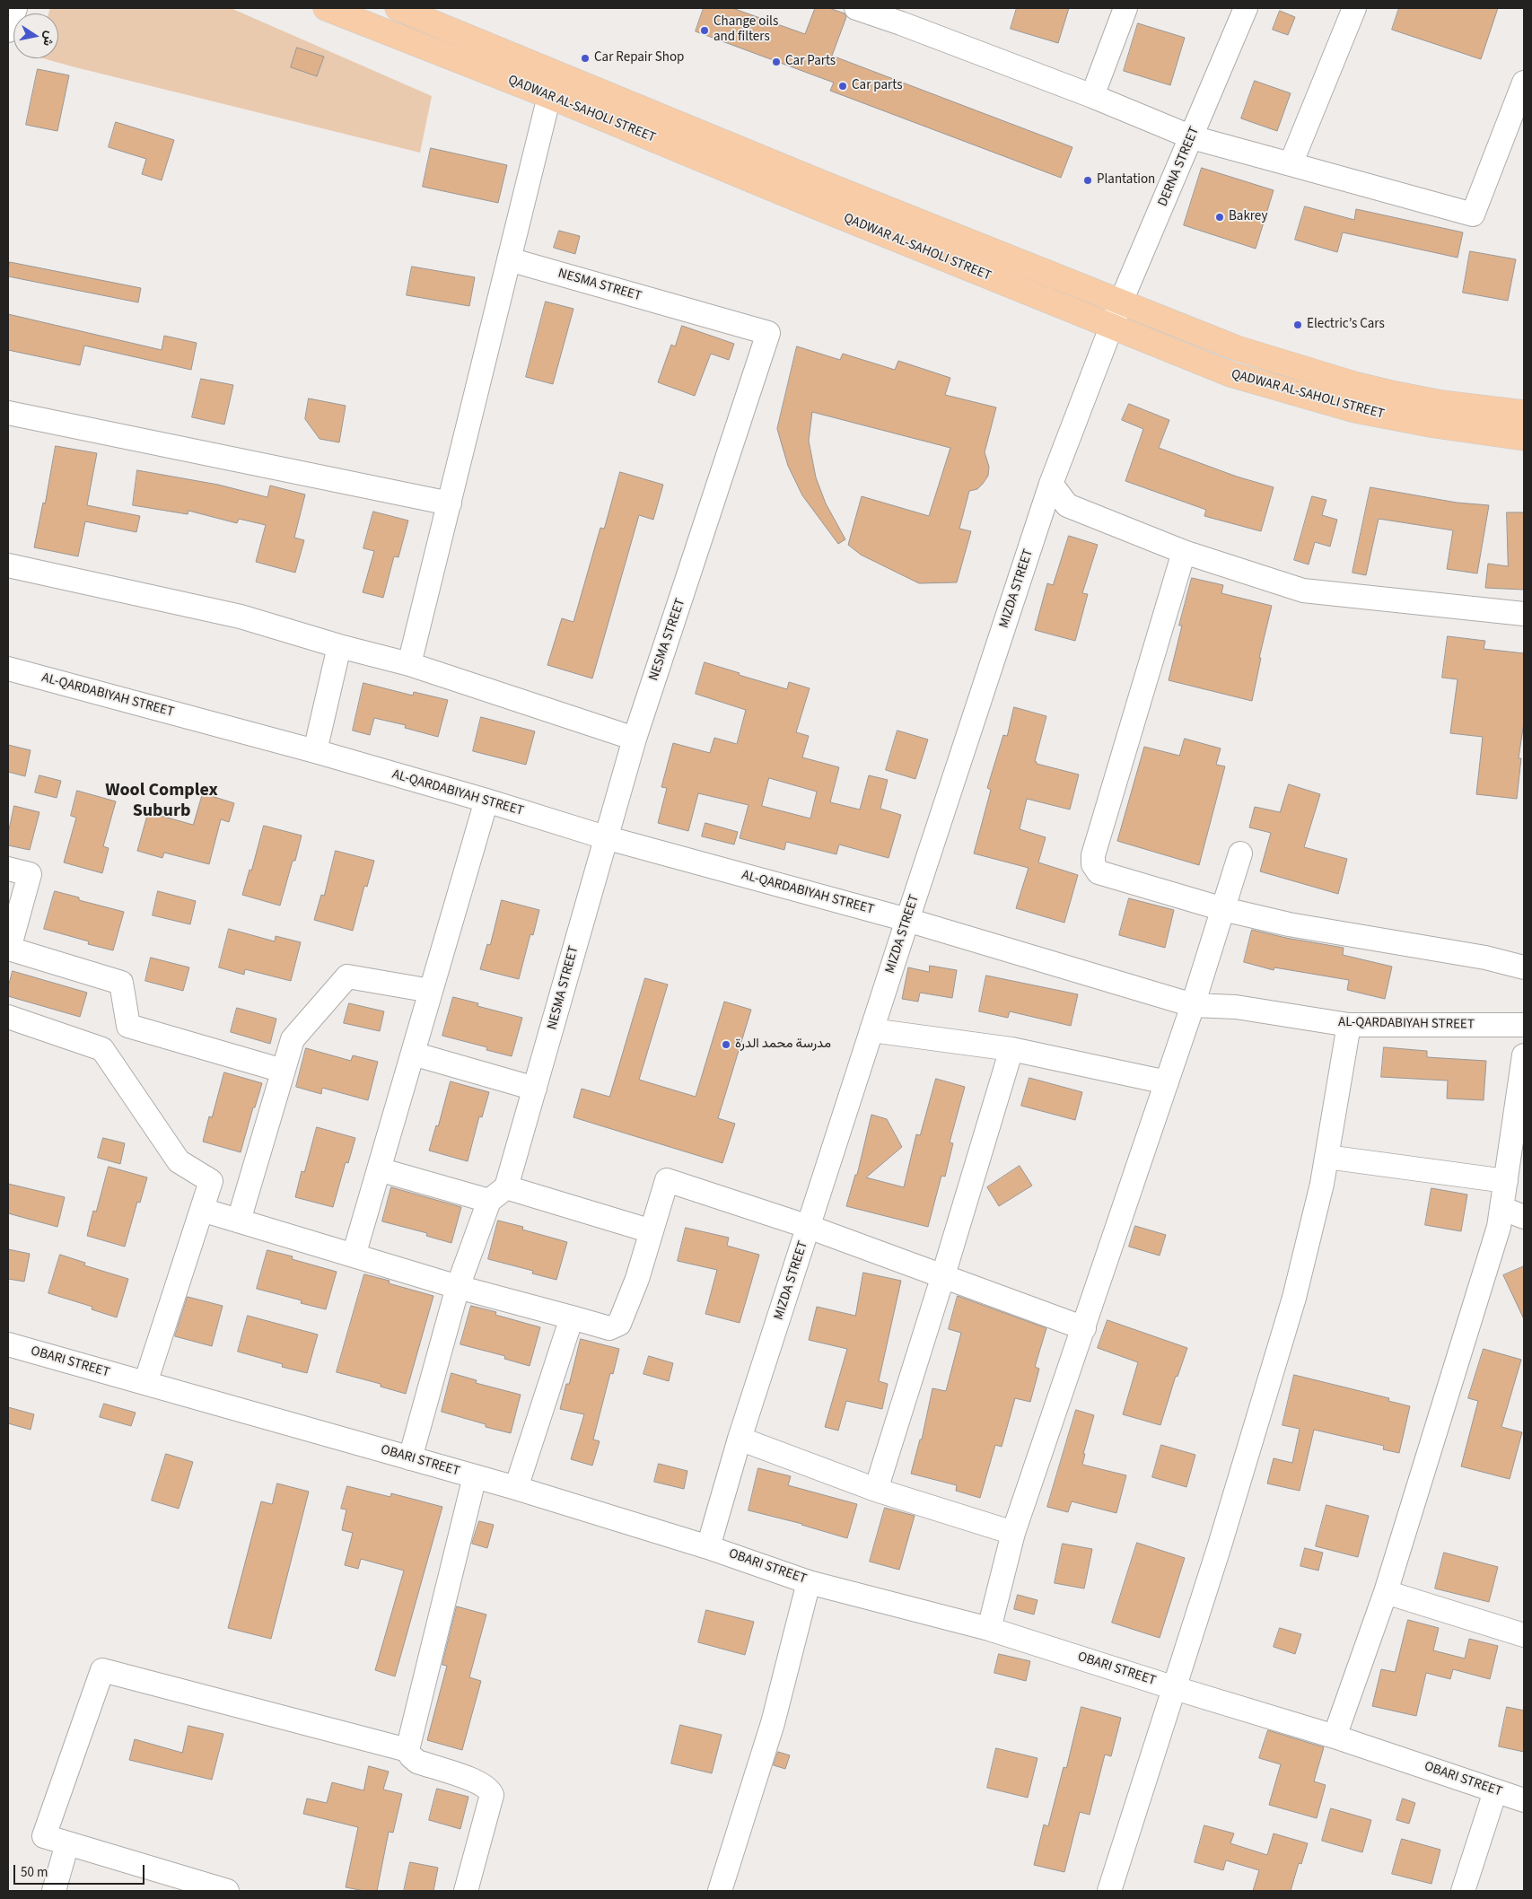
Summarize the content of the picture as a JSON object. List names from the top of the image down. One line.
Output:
{"streets":{"highway":["QADWAR AL-SAHOLI STREET"],"street":["DERNA STREET","NESMA STREET","MIZDA STREET","AL-QARDABIYAH STREET","OBARI STREET"]},"crossings":[["QADWAR AL-SAHOLI STREET","DERNA STREET"],["QADWAR AL-SAHOLI STREET","MIZDA STREET"],["DERNA STREET","MIZDA STREET"],["NESMA STREET","AL-QARDABIYAH STREET"],["NESMA STREET","OBARI STREET"],["MIZDA STREET","AL-QARDABIYAH STREET"],["MIZDA STREET","OBARI STREET"]],"districts":["Wool Complex Suburb"],"places":["Change oils and filters","Car Repair Shop","Car Parts","Car parts","Plantation","Bakrey","Electric’s Cars","مدرسة محمد الدرة"],"scale_bar":"50 m","north":"right"}
